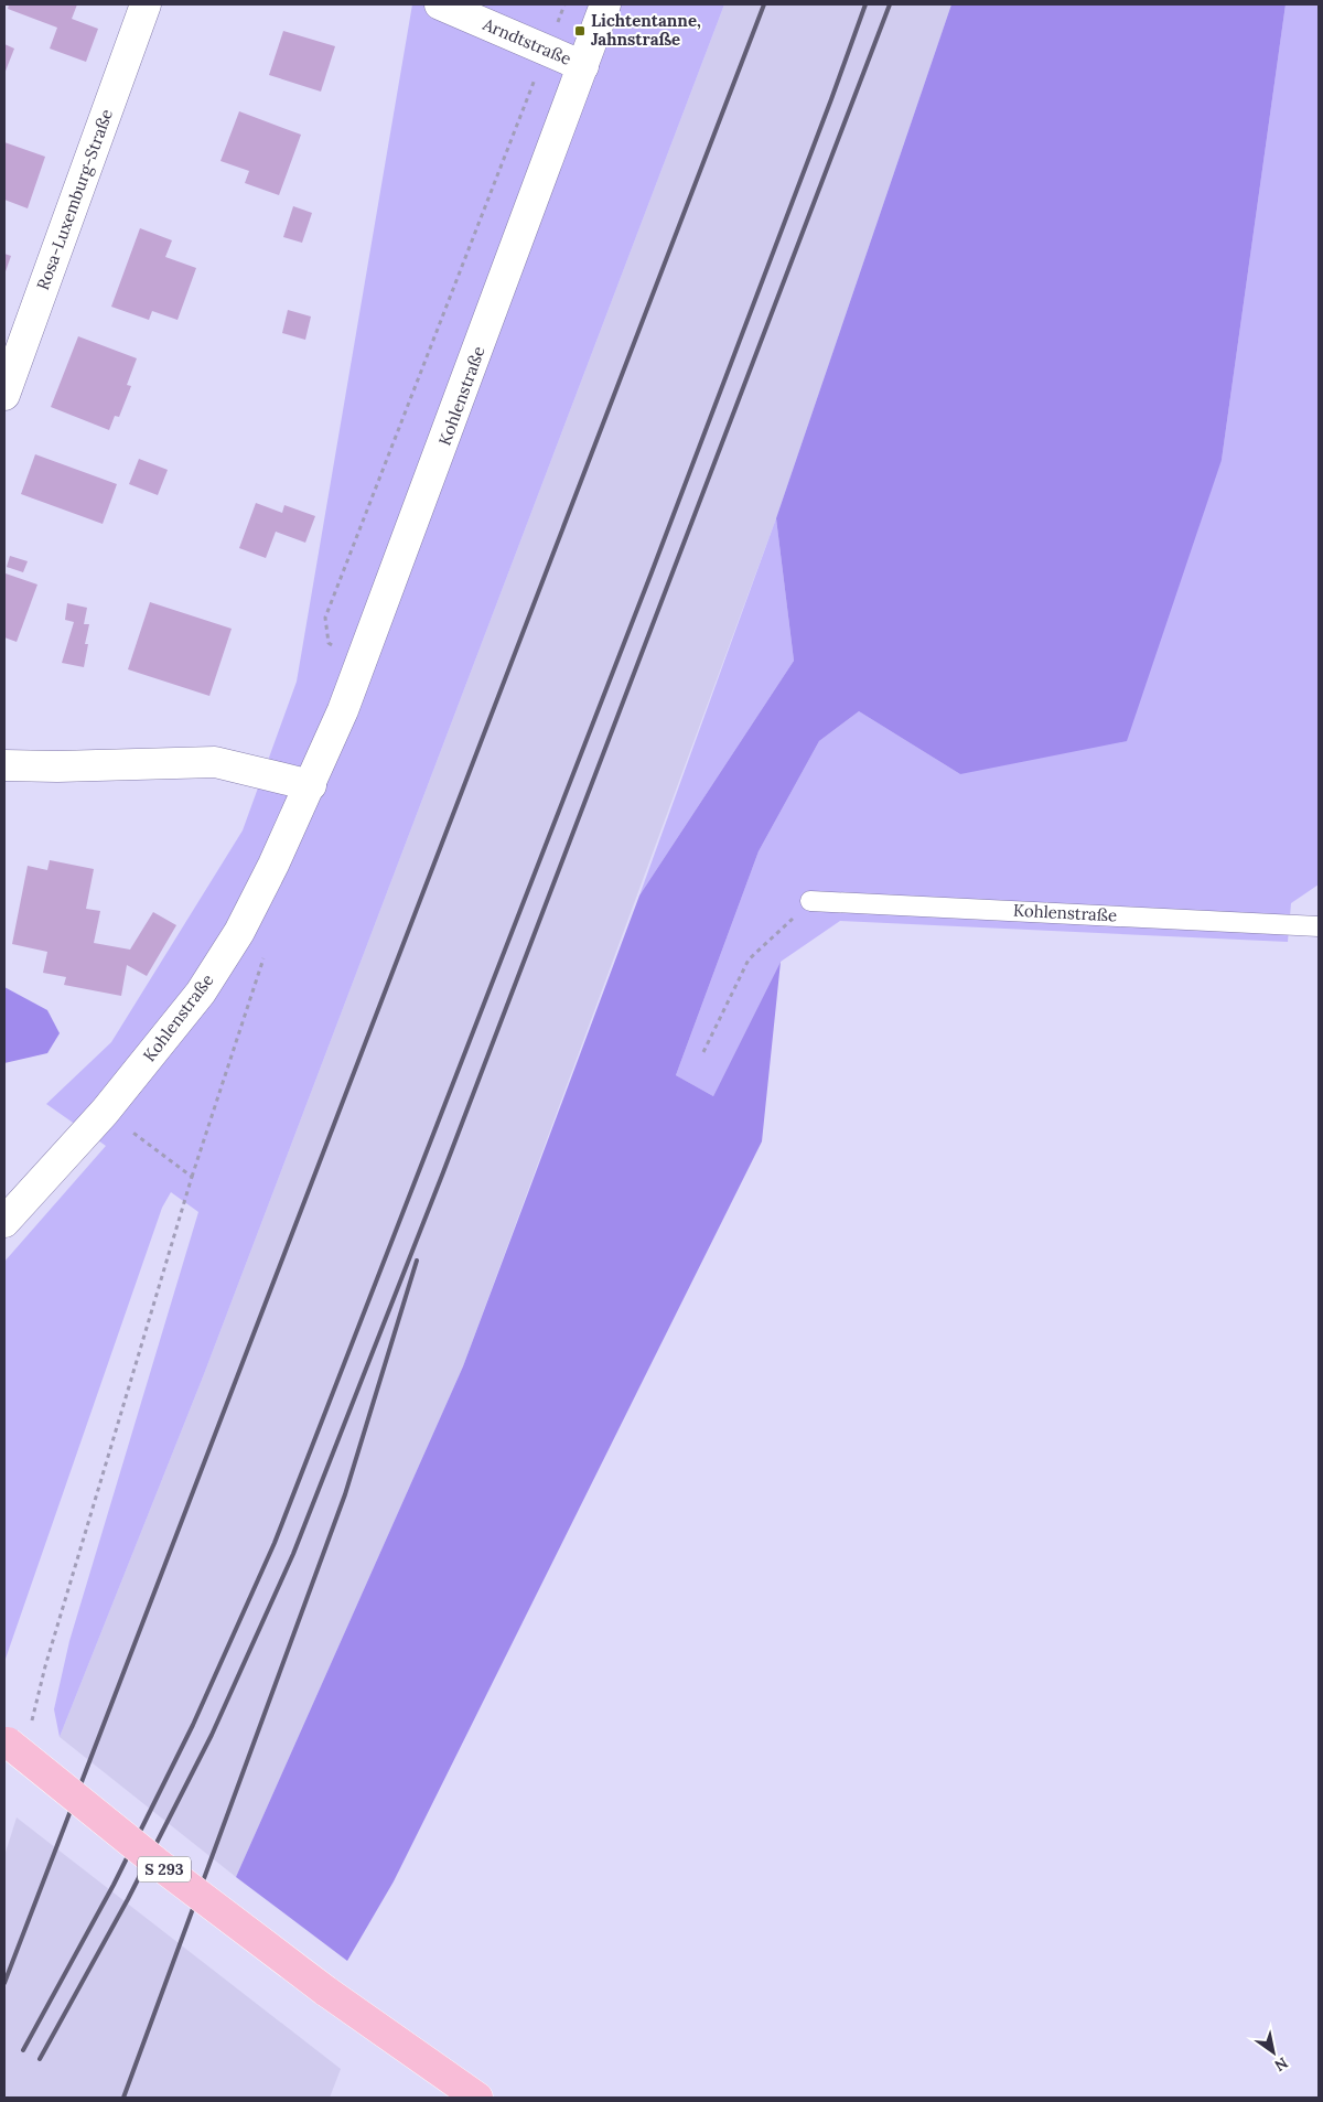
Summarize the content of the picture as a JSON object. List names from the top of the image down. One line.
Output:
{"streets":{"main road":["S 293"],"street":["Arndtstraße","Rosa-Luxemburg-Straße","Kohlenstraße"]},"crossings":[["Arndtstraße","Kohlenstraße"]],"places":{"transit":["Lichtentanne, Jahnstraße"]},"north":"bottom right"}
